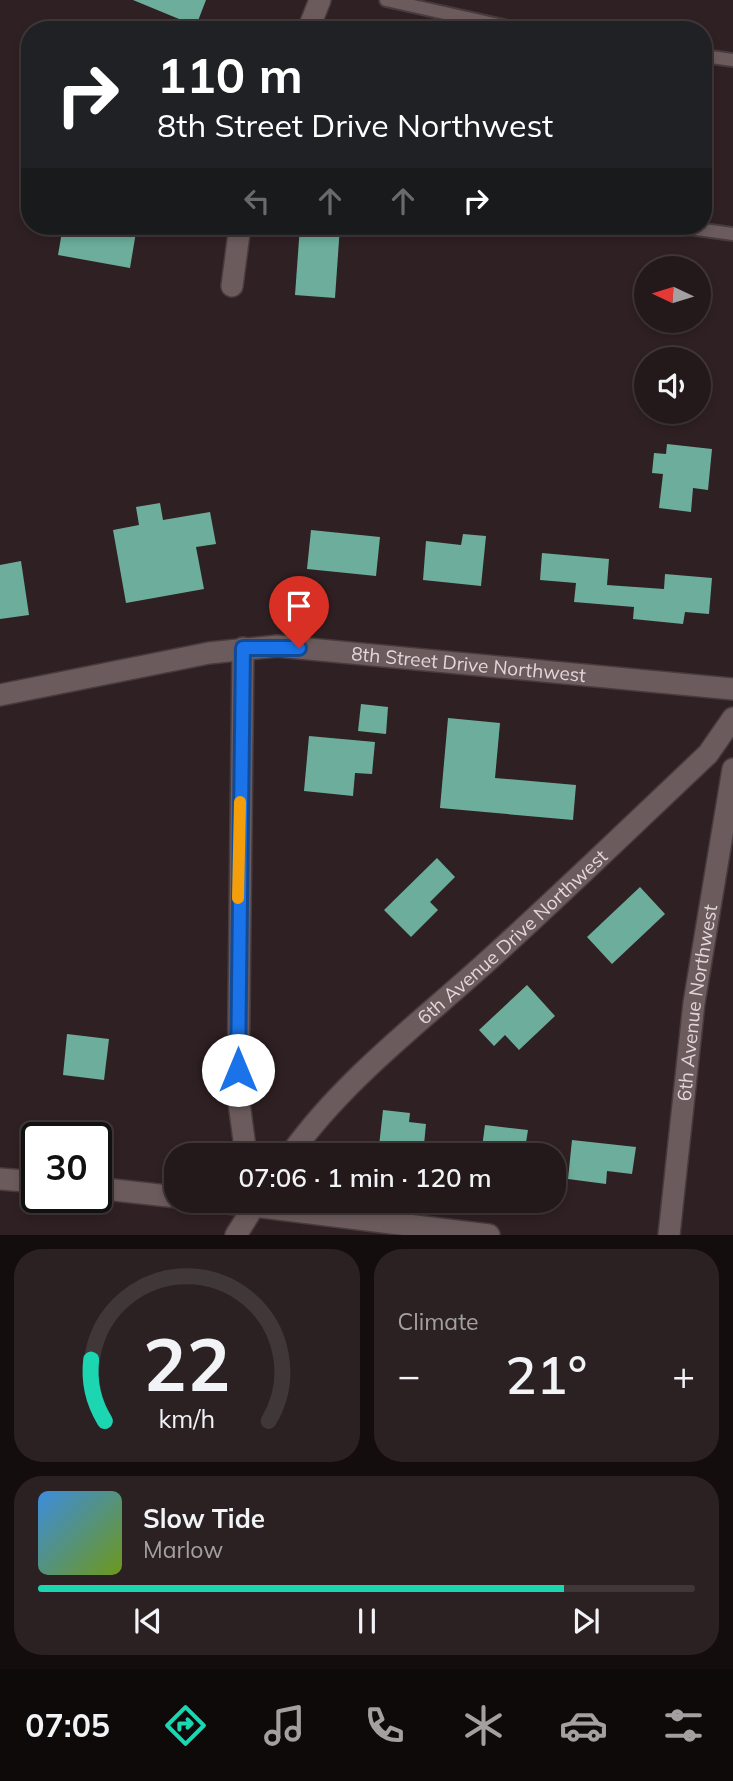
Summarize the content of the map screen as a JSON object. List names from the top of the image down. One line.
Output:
{"streets":{"street":["8th Street Drive Northwest","6th Avenue Drive Northwest","6th Avenue Northwest"]},"north":"left","page":{"turn":["110 m","8th Street Drive Northwest"],"limit":"30","trip":"07:06 · 1 min · 120 m","tile":"Climate","heat":["−","21°","+"],"song":["Slow Tide","Marlow"],"tabs":"07:05","gauge":["22","km/h"]}}
